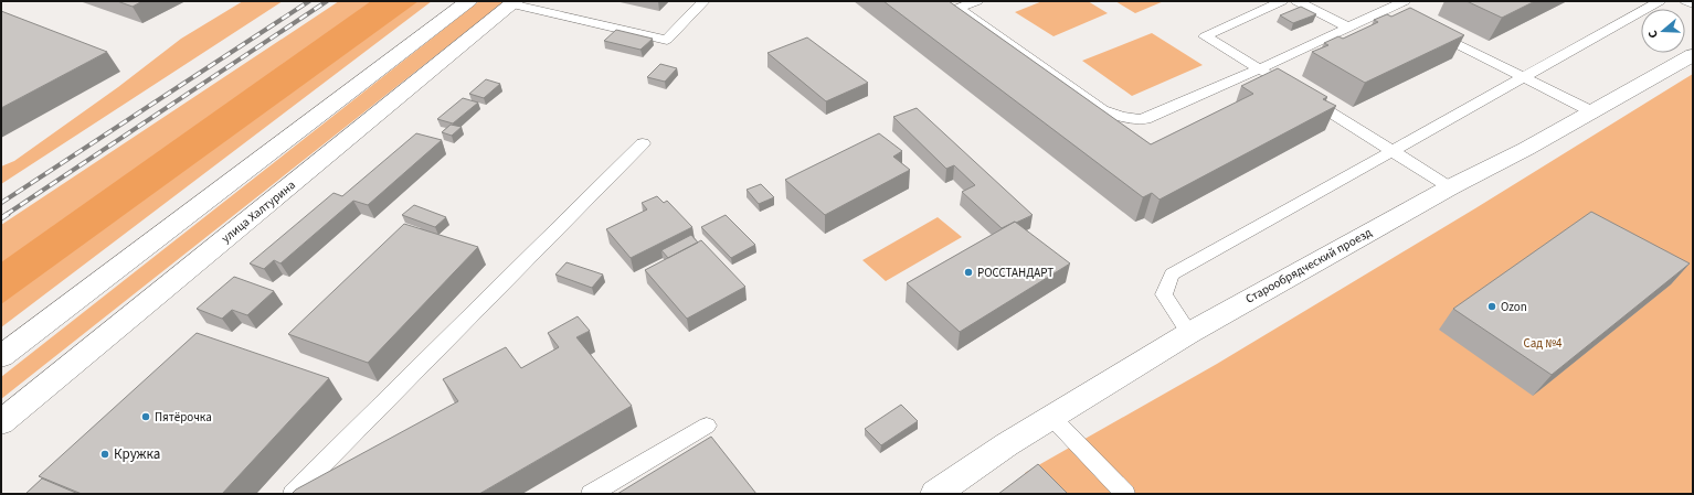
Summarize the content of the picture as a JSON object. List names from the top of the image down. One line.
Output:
{"streets":{"main road":["улица Халтурина","Старообрядческий проезд"]},"parks":["Сад №4"],"places":["РОССТАНДАРТ","Ozon","Пятёрочка","Кружка"],"north":"left"}
